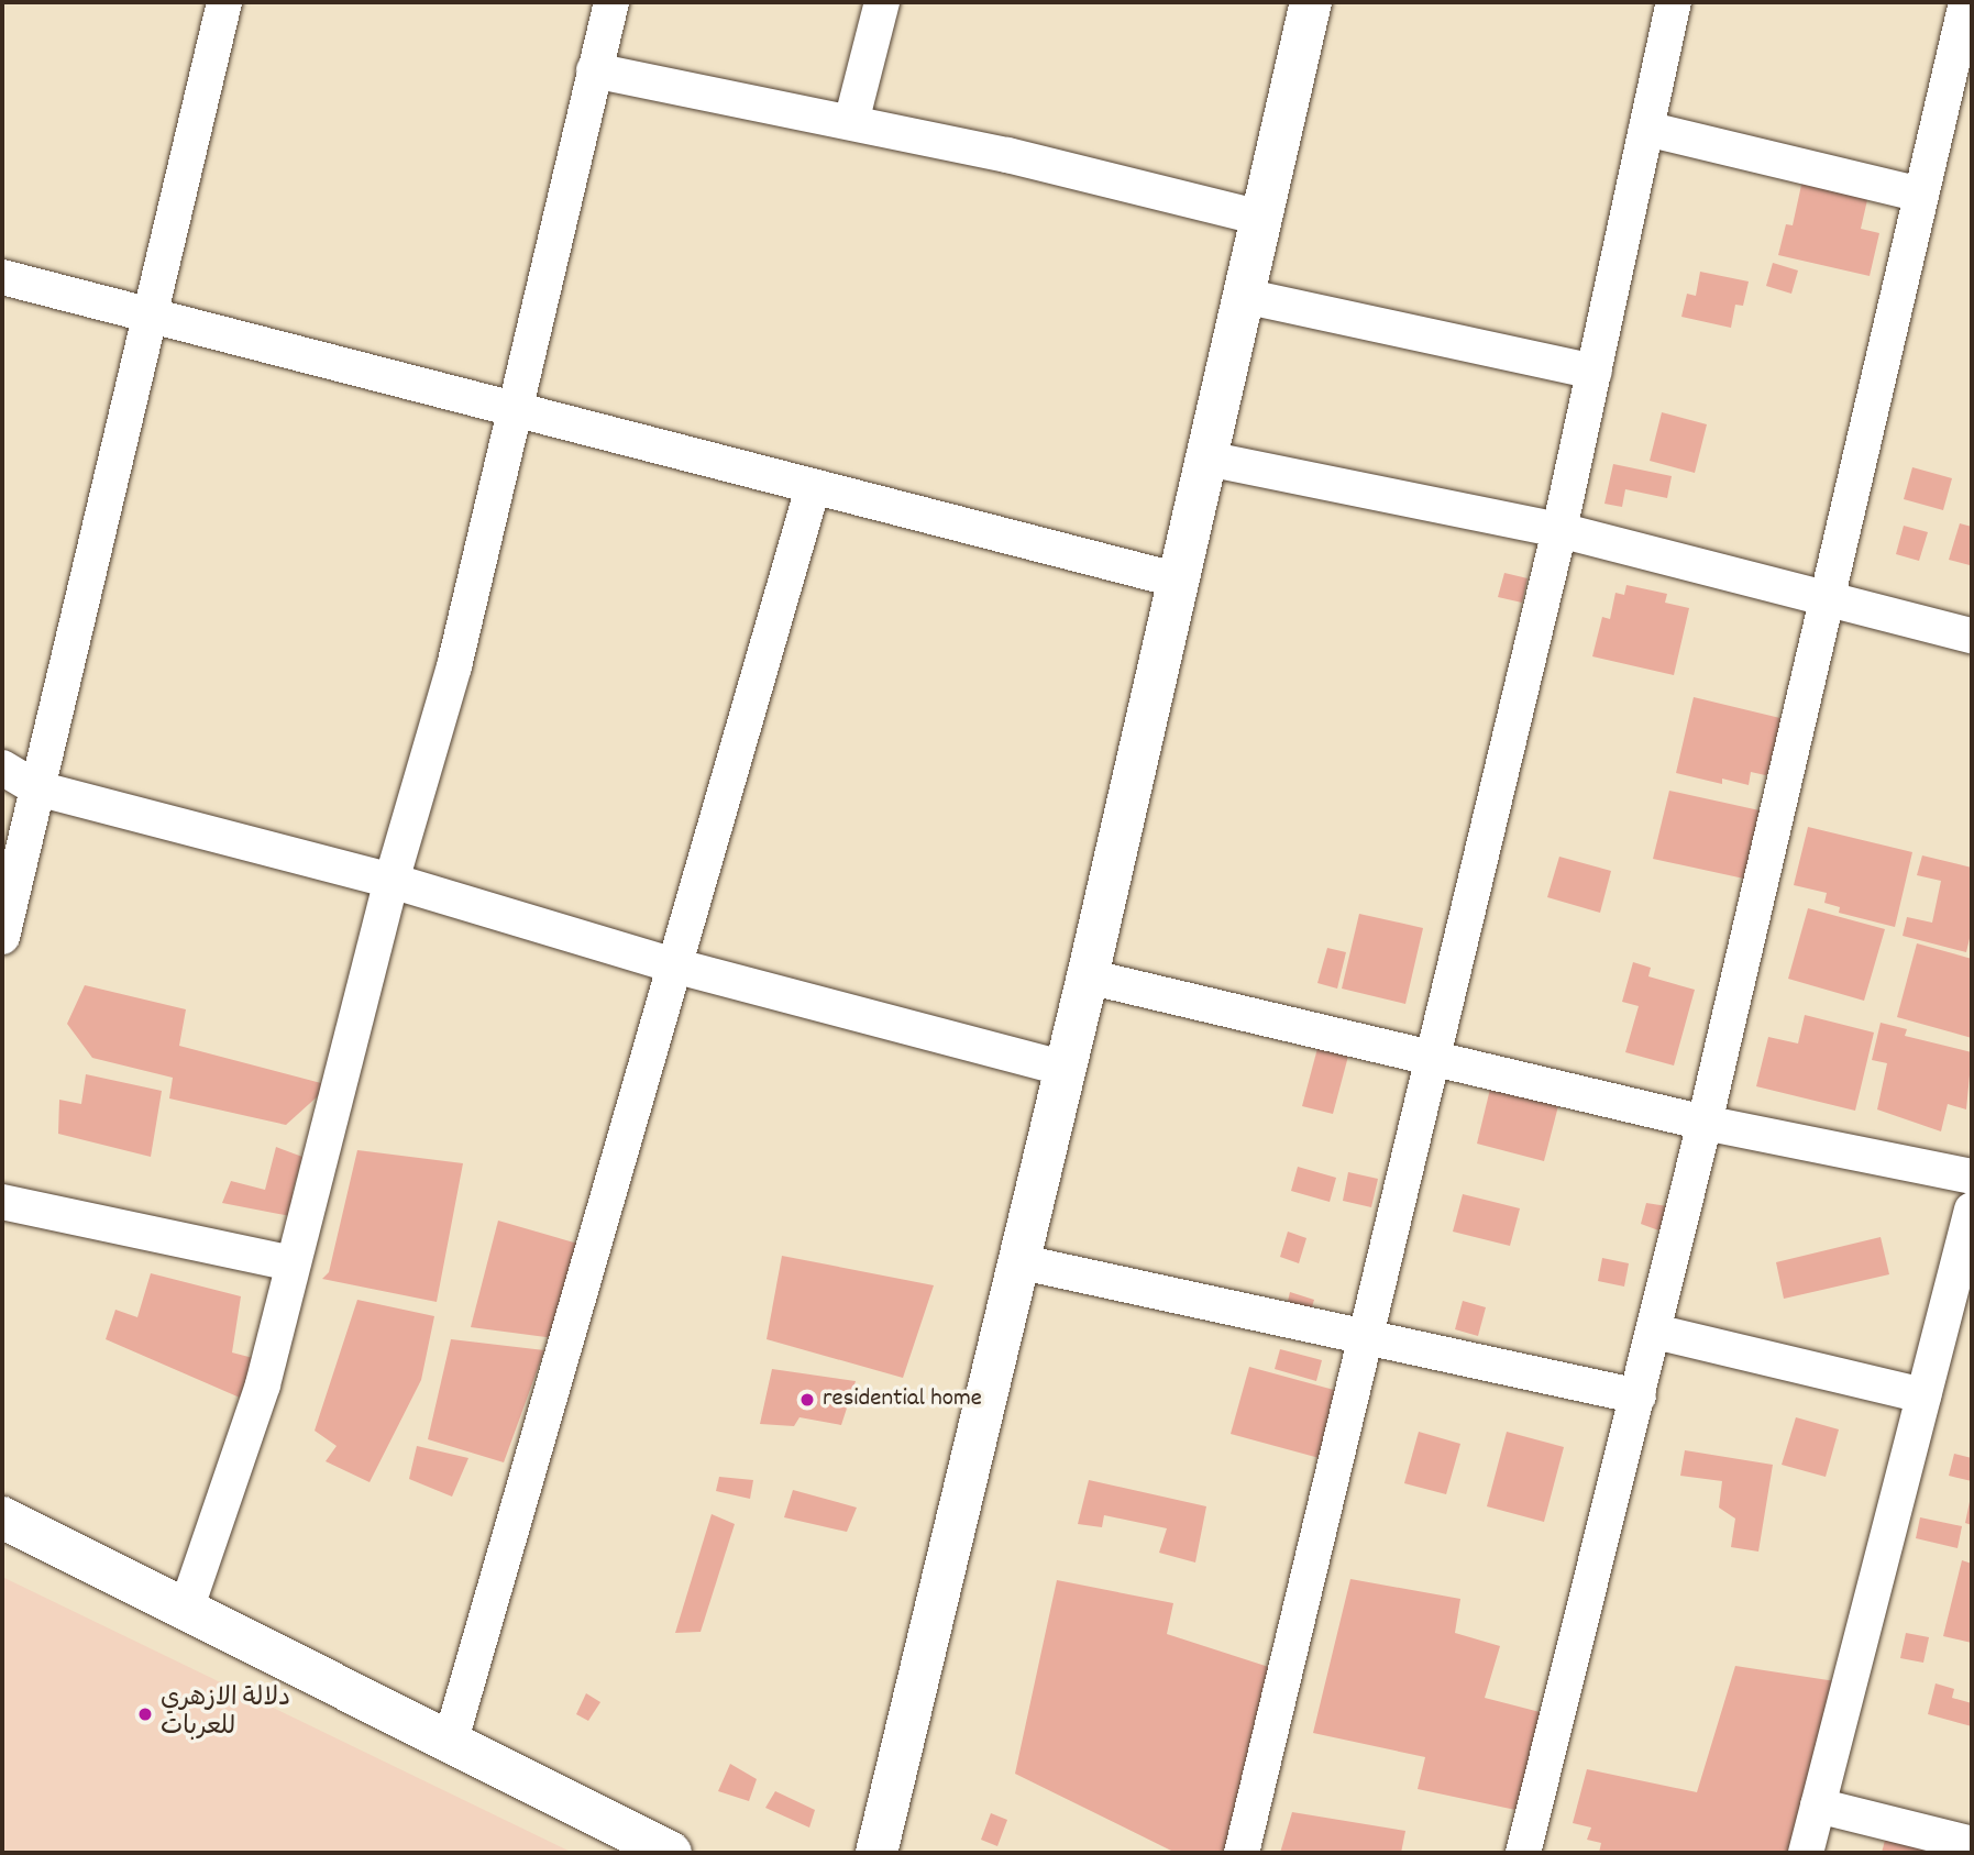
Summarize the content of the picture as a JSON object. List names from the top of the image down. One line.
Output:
{"places":["residential home","دلالة الازهري للعربات"]}
